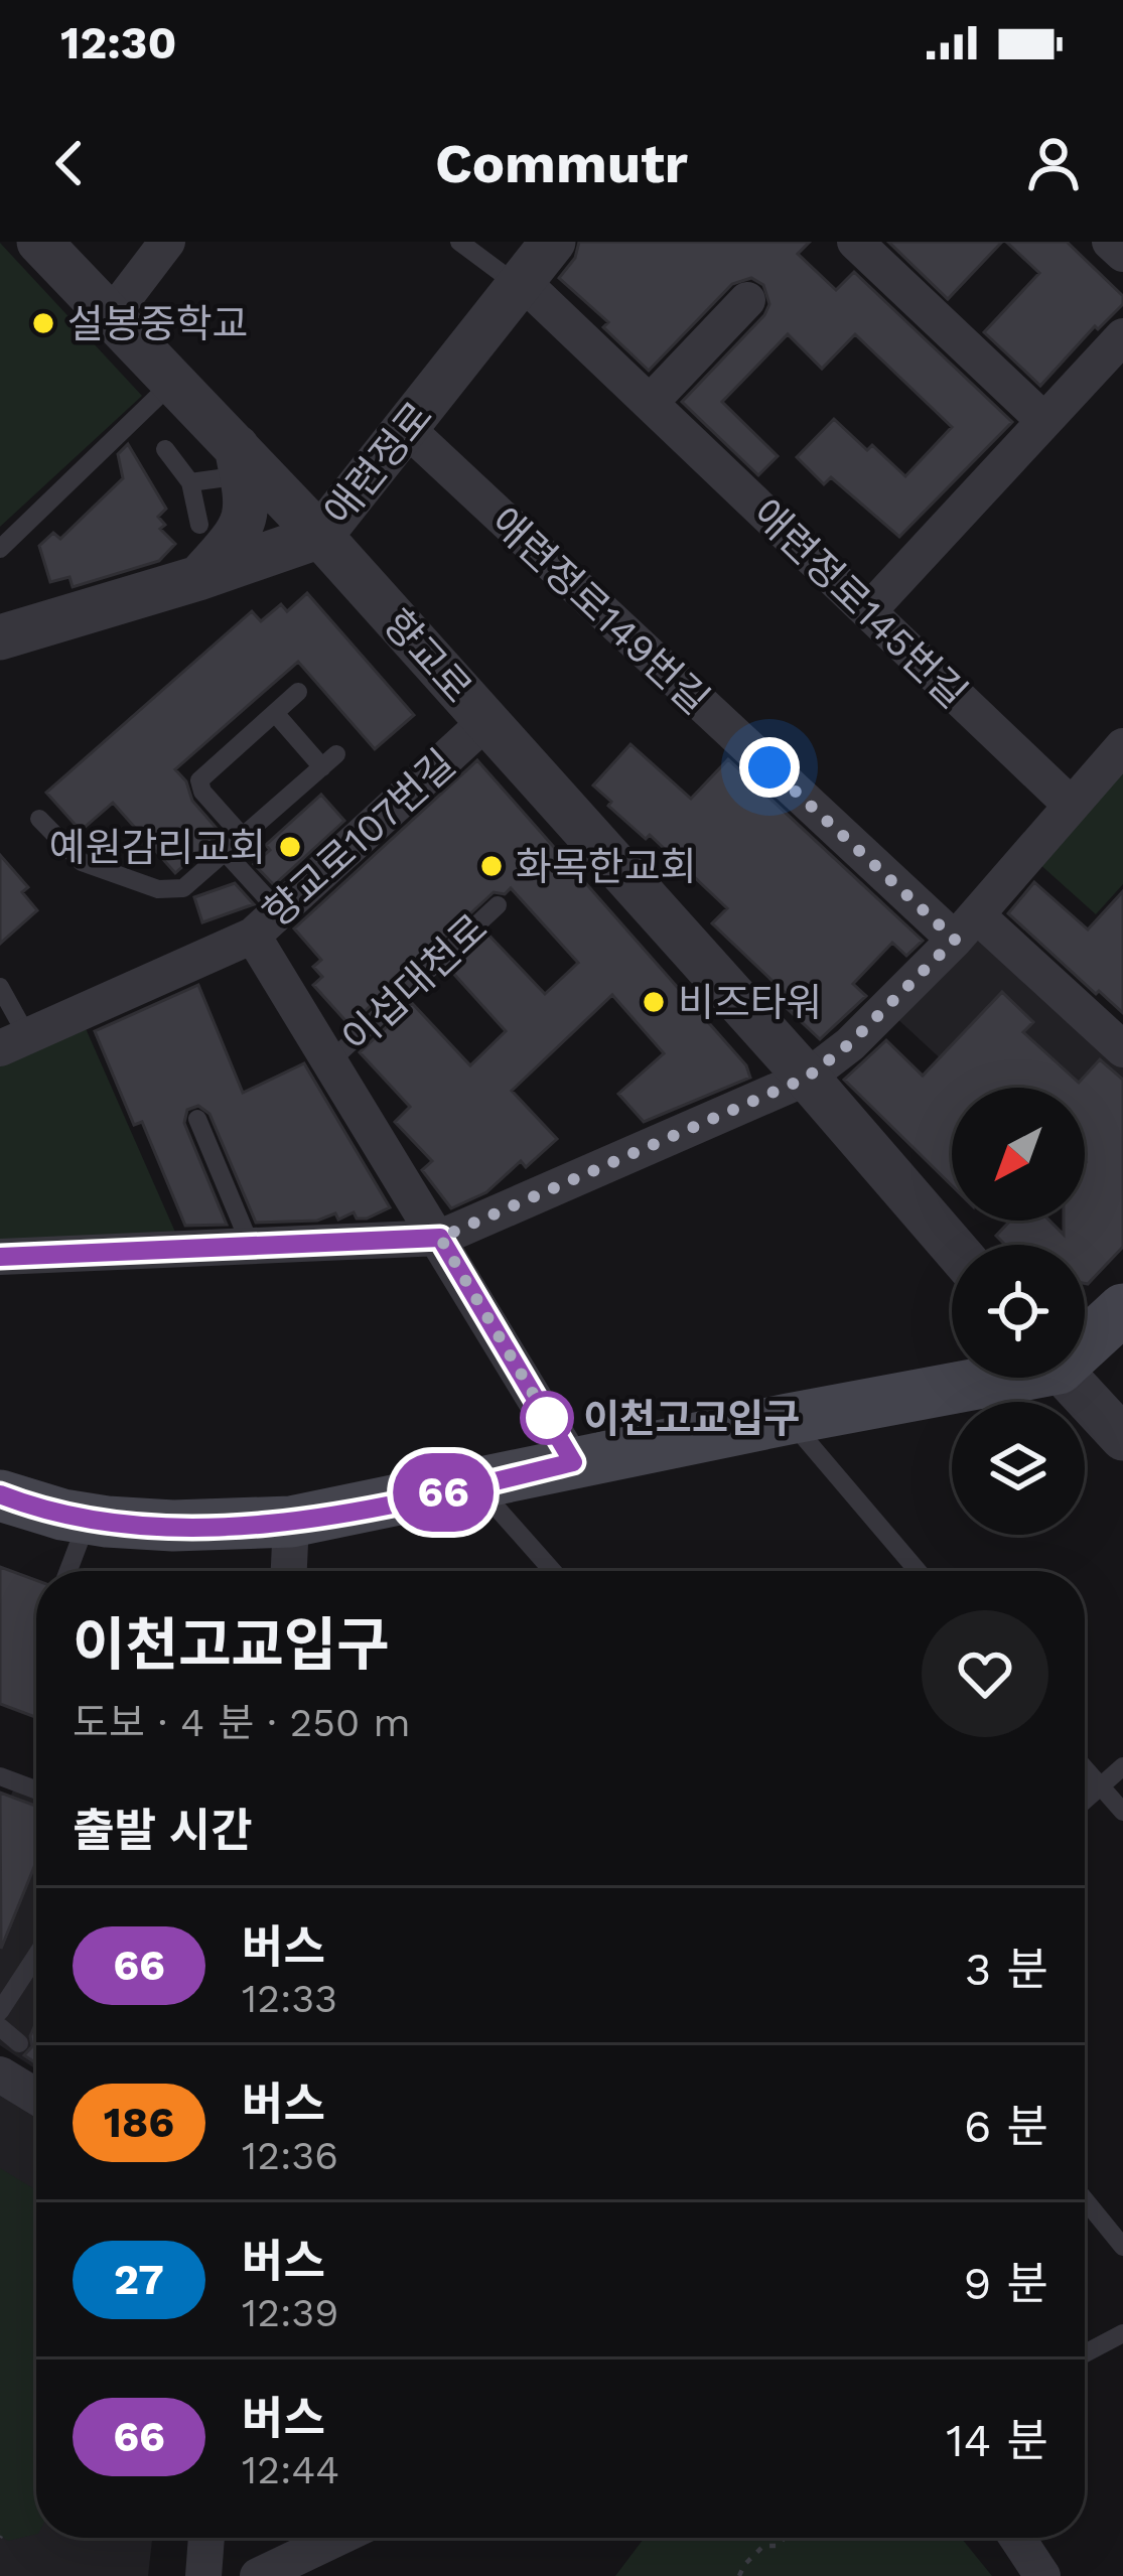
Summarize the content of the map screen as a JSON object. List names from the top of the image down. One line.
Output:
{"streets":{"street":["애련정로","애련정로145번길","애련정로149번길","향교로","향교로107번길","이섭대천로"]},"crossings":[["애련정로","애련정로145번길"],["애련정로","애련정로149번길"],["애련정로","향교로"],["향교로","향교로107번길"],["향교로107번길","이섭대천로"]],"places":["설봉중학교","예원감리교회","화목한교회","비즈타워","이천고교입구"],"lines":["bus line 66"],"north":"bottom left","page":{"status":"12:30","header":"Commutr","on_map":"66","heading":[["이천고교입구","도보 · 4 분 · 250 m"],"출발 시간"],"list":[{"mark":"66","name":"버스","note":"12:33","value":"3 분"},{"mark":"186","name":"버스","note":"12:36","value":"6 분"},{"mark":"27","name":"버스","note":"12:39","value":"9 분"},{"mark":"66","name":"버스","note":"12:44","value":"14 분"}]}}
